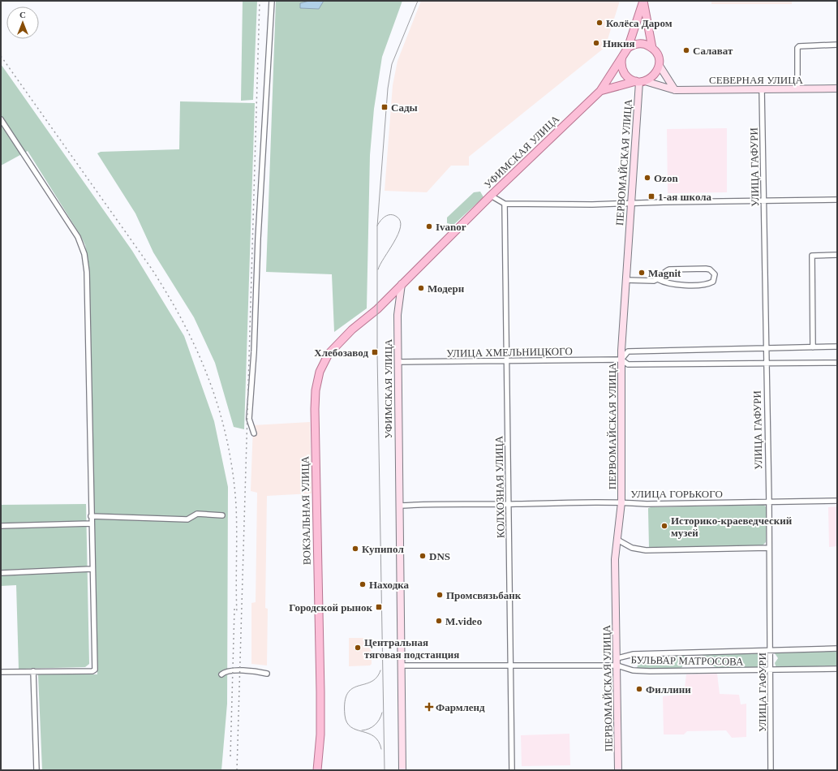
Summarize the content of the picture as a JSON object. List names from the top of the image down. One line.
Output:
{"streets":{"main road":["УФИМСКАЯ УЛИЦА","ВОКЗАЛЬНАЯ УЛИЦА"],"street":["СЕВЕРНАЯ УЛИЦА","ПЕРВОМАЙСКАЯ УЛИЦА","УЛИЦА ГАФУРИ","УЛИЦА ХМЕЛЬНИЦКОГО","КОЛХОЗНАЯ УЛИЦА","УЛИЦА ГОРЬКОГО","БУЛЬВАР МАТРОСОВА"]},"crossings":[["СЕВЕРНАЯ УЛИЦА","ПЕРВОМАЙСКАЯ УЛИЦА"],["СЕВЕРНАЯ УЛИЦА","УЛИЦА ГАФУРИ"],["УФИМСКАЯ УЛИЦА","УЛИЦА ХМЕЛЬНИЦКОГО"],["УФИМСКАЯ УЛИЦА","УЛИЦА ГОРЬКОГО"],["УФИМСКАЯ УЛИЦА","ВОКЗАЛЬНАЯ УЛИЦА"],["УФИМСКАЯ УЛИЦА","БУЛЬВАР МАТРОСОВА"],["ПЕРВОМАЙСКАЯ УЛИЦА","УЛИЦА ХМЕЛЬНИЦКОГО"],["ПЕРВОМАЙСКАЯ УЛИЦА","УЛИЦА ГОРЬКОГО"],["ПЕРВОМАЙСКАЯ УЛИЦА","БУЛЬВАР МАТРОСОВА"],["УЛИЦА ГАФУРИ","УЛИЦА ХМЕЛЬНИЦКОГО"],["УЛИЦА ГАФУРИ","УЛИЦА ГОРЬКОГО"],["УЛИЦА ГАФУРИ","БУЛЬВАР МАТРОСОВА"],["УЛИЦА ХМЕЛЬНИЦКОГО","КОЛХОЗНАЯ УЛИЦА"],["КОЛХОЗНАЯ УЛИЦА","УЛИЦА ГОРЬКОГО"],["КОЛХОЗНАЯ УЛИЦА","БУЛЬВАР МАТРОСОВА"]],"places":{"other":["Колёса Даром","Никия","Салават","Ozon","Ivanor","Magnit","Модерн","Историко-краеведческий музей","Купипол","DNS","Находка","Промсвязьбанк","M.video","Центральная тяговая подстанция","Филлини"],"transit":["Сады","1-ая школа","Хлебозавод","Городской рынок"],"health":["Фармленд"]},"north":"top"}
